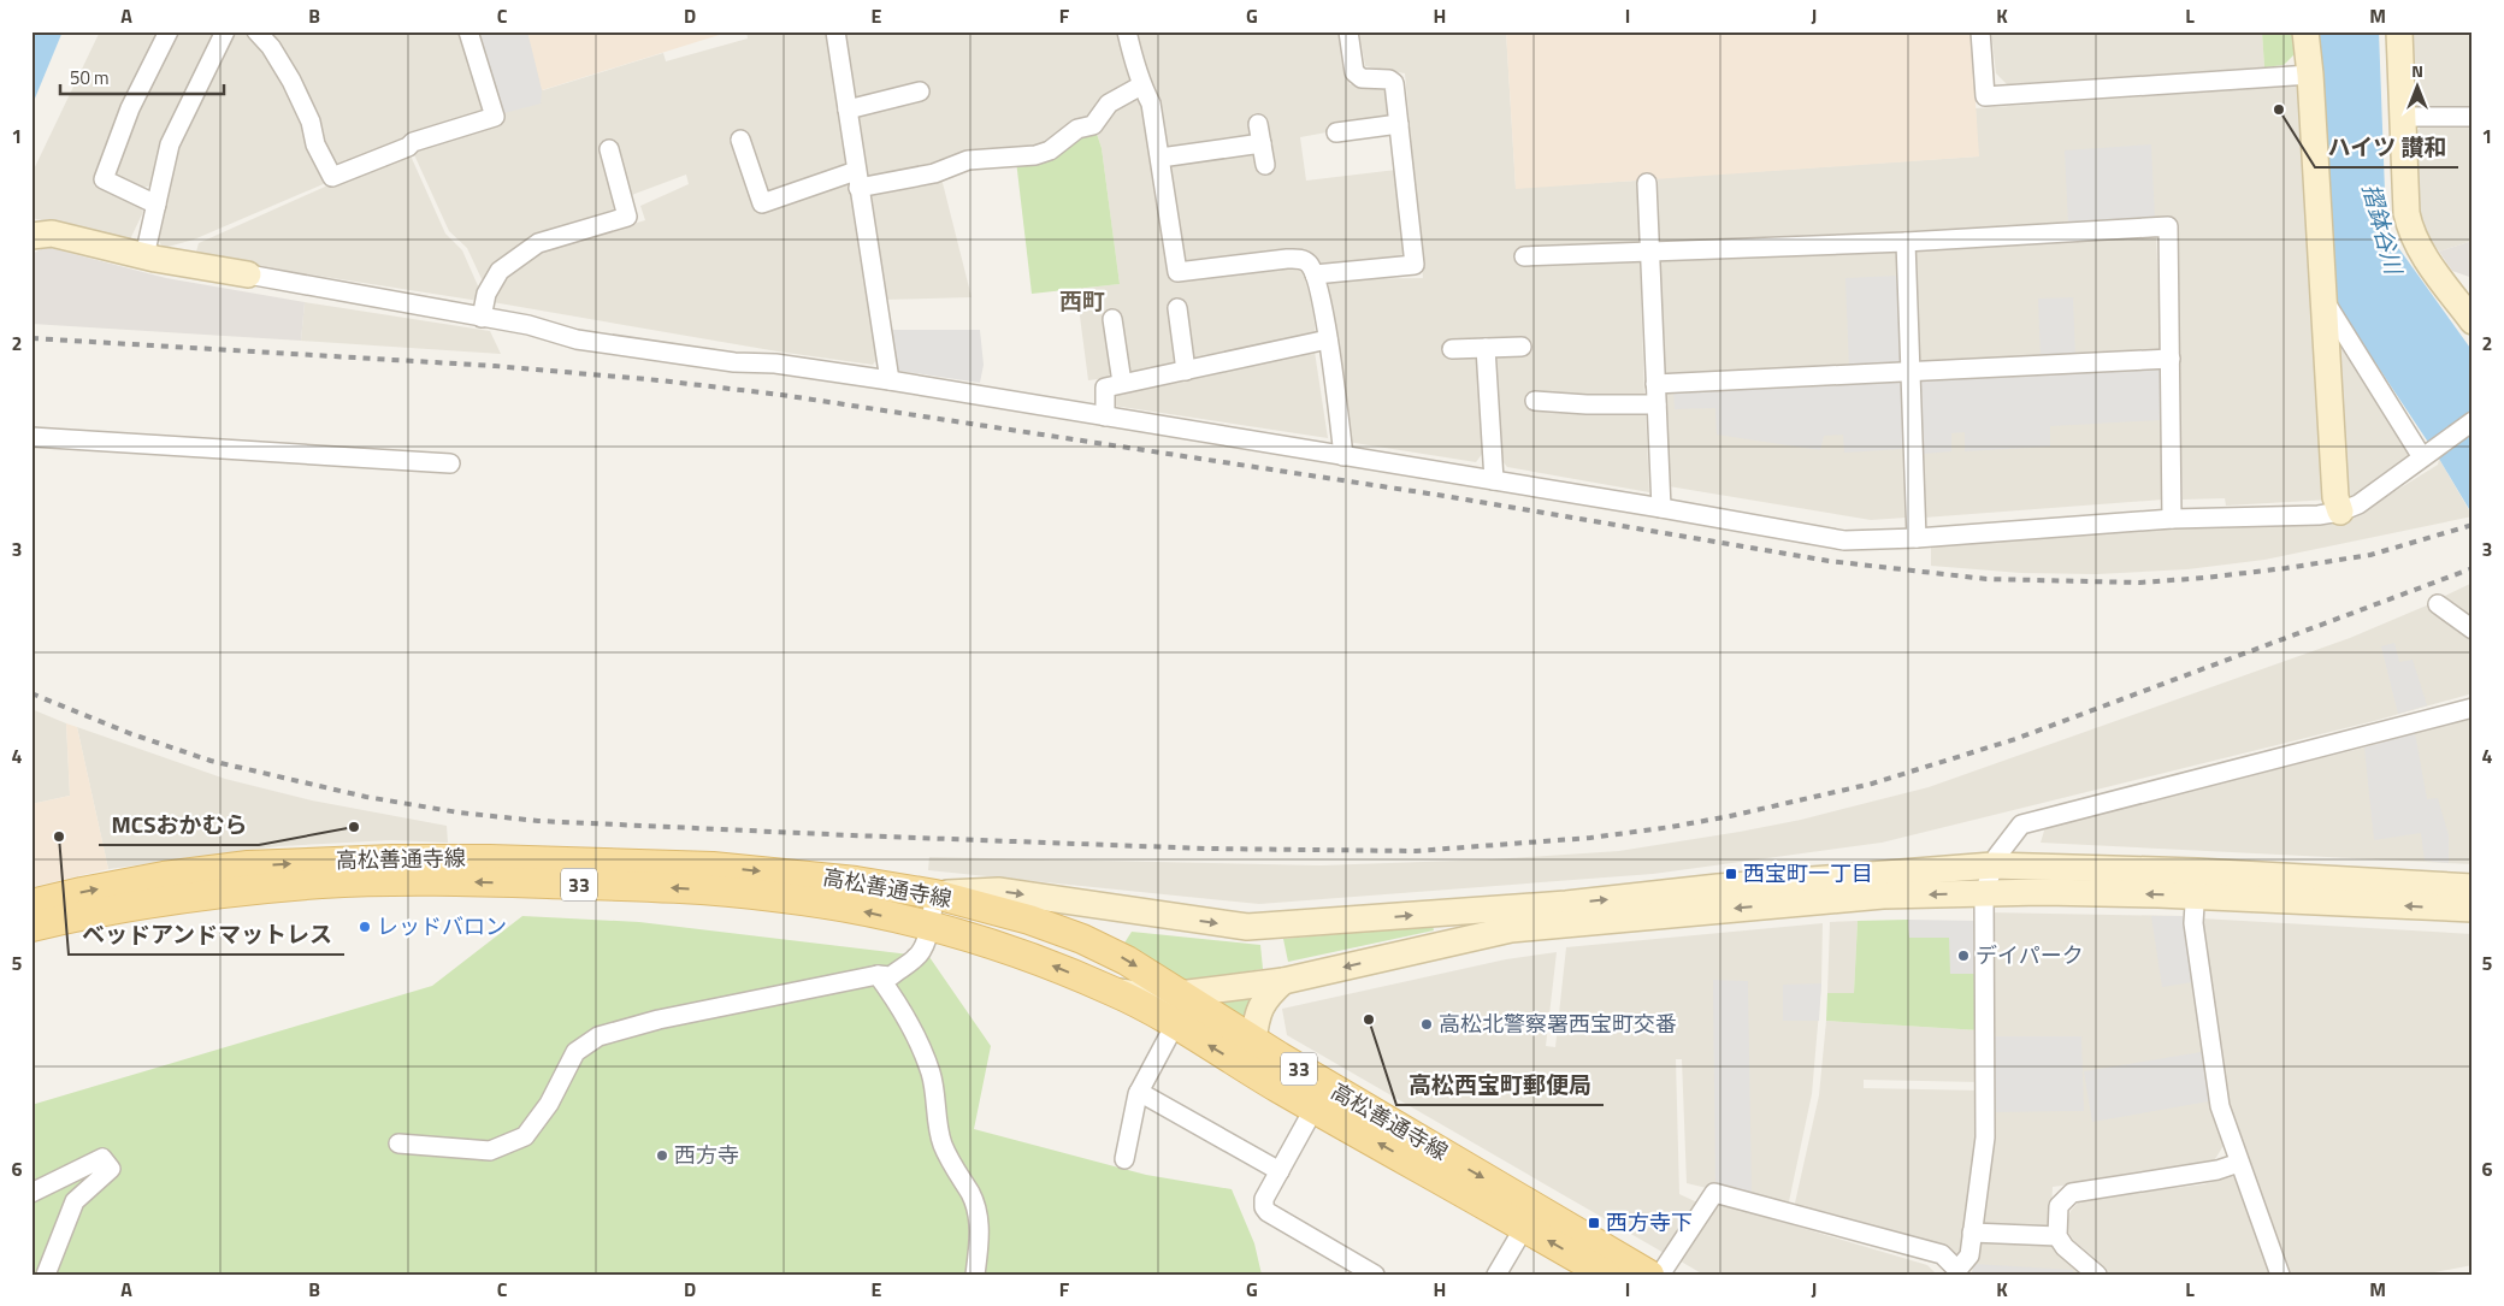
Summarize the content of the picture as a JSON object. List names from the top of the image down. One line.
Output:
{"streets":{"main road":["高松善通寺線","33"]},"districts":["西町"],"water":["摺鉢谷川"],"places":{"other":["ハイツ 讃和","MCSおかむら","ベッドアンドマットレス","レッドバロン","デイパーク","高松西宝町郵便局","高松北警察署西宝町交番","西方寺"],"transit":["西宝町一丁目","西方寺下"]},"scale_bar":"50 m","north":"top","grid":{"columns":["A","B","C","D","E","F","G","H","I","J","K","L","M"],"rows":["1","2","3","4","5","6"]}}
